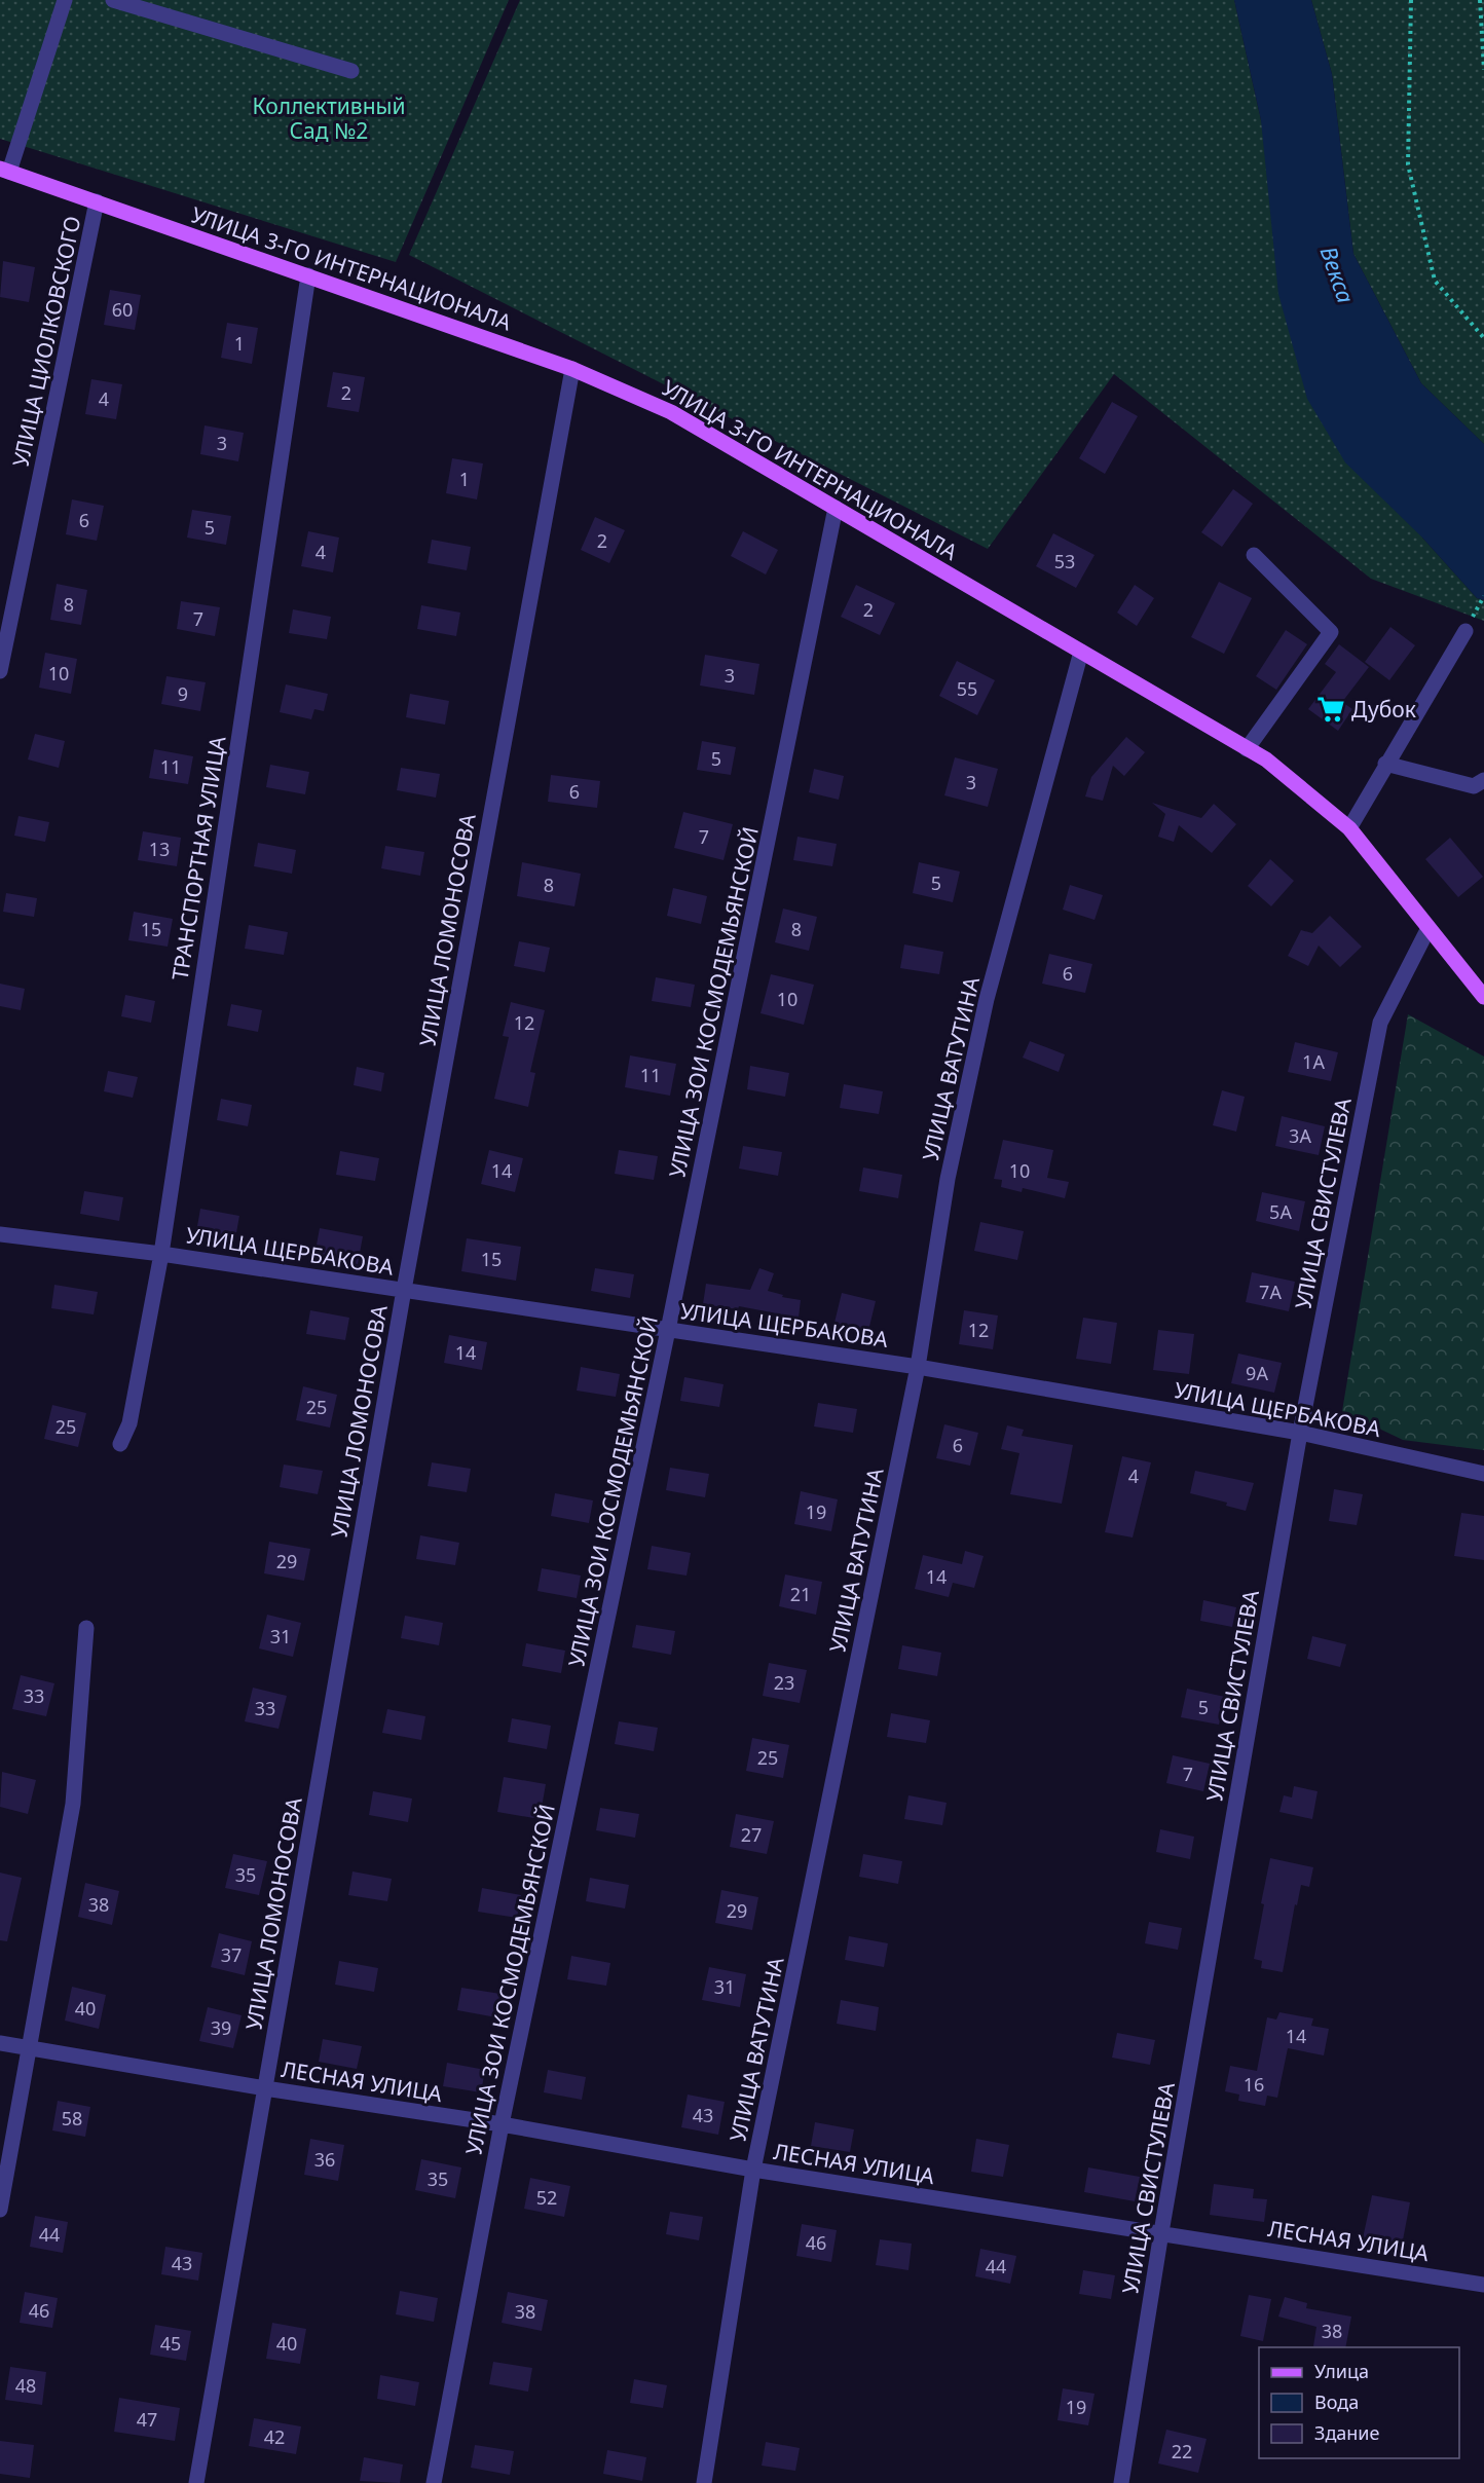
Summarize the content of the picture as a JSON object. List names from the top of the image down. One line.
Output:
{"streets":{"main road":["УЛИЦА 3-ГО ИНТЕРНАЦИОНАЛА"],"street":["УЛИЦА ЦИОЛКОВСКОГО","ТРАНСПОРТНАЯ УЛИЦА","УЛИЦА ЛОМОНОСОВА","УЛИЦА ЗОИ КОСМОДЕМЬЯНСКОЙ","УЛИЦА ВАТУТИНА","УЛИЦА СВИСТУЛЕВА","УЛИЦА ЩЕРБАКОВА","ЛЕСНАЯ УЛИЦА"]},"crossings":[["УЛИЦА 3-ГО ИНТЕРНАЦИОНАЛА","УЛИЦА ЦИОЛКОВСКОГО"],["УЛИЦА 3-ГО ИНТЕРНАЦИОНАЛА","ТРАНСПОРТНАЯ УЛИЦА"],["УЛИЦА 3-ГО ИНТЕРНАЦИОНАЛА","УЛИЦА ЛОМОНОСОВА"],["УЛИЦА 3-ГО ИНТЕРНАЦИОНАЛА","УЛИЦА ЗОИ КОСМОДЕМЬЯНСКОЙ"],["УЛИЦА 3-ГО ИНТЕРНАЦИОНАЛА","УЛИЦА ВАТУТИНА"],["УЛИЦА 3-ГО ИНТЕРНАЦИОНАЛА","УЛИЦА СВИСТУЛЕВА"],["ТРАНСПОРТНАЯ УЛИЦА","УЛИЦА ЩЕРБАКОВА"],["УЛИЦА ЛОМОНОСОВА","УЛИЦА ЩЕРБАКОВА"],["УЛИЦА ЛОМОНОСОВА","ЛЕСНАЯ УЛИЦА"],["УЛИЦА ЗОИ КОСМОДЕМЬЯНСКОЙ","УЛИЦА ЩЕРБАКОВА"],["УЛИЦА ЗОИ КОСМОДЕМЬЯНСКОЙ","ЛЕСНАЯ УЛИЦА"],["УЛИЦА ВАТУТИНА","УЛИЦА ЩЕРБАКОВА"],["УЛИЦА ВАТУТИНА","ЛЕСНАЯ УЛИЦА"],["УЛИЦА СВИСТУЛЕВА","УЛИЦА ЩЕРБАКОВА"],["УЛИЦА СВИСТУЛЕВА","ЛЕСНАЯ УЛИЦА"]],"water":["Векса"],"parks":["Коллективный Сад №2"],"places":{"supermarket":["Дубок"]},"house_numbers":["60","1","2","4","3","1","6","5","2","4","53","8","2","7","10","3","55","9","5","11","3","6","7","13","5","8","15","8","6","10","12","1А","11","3А","14","10","5А","15","7А","12","14","9А","25","25","6","4","19","29","14","21","31","23","33","5","33","25","7","27","35","38","29","37","31","40","39","14","16","43","58","36","35","52","44","46","43","44","46","38","38","45","40","48","19","47","42","22"],"legend":["Улица","Вода","Здание"]}
